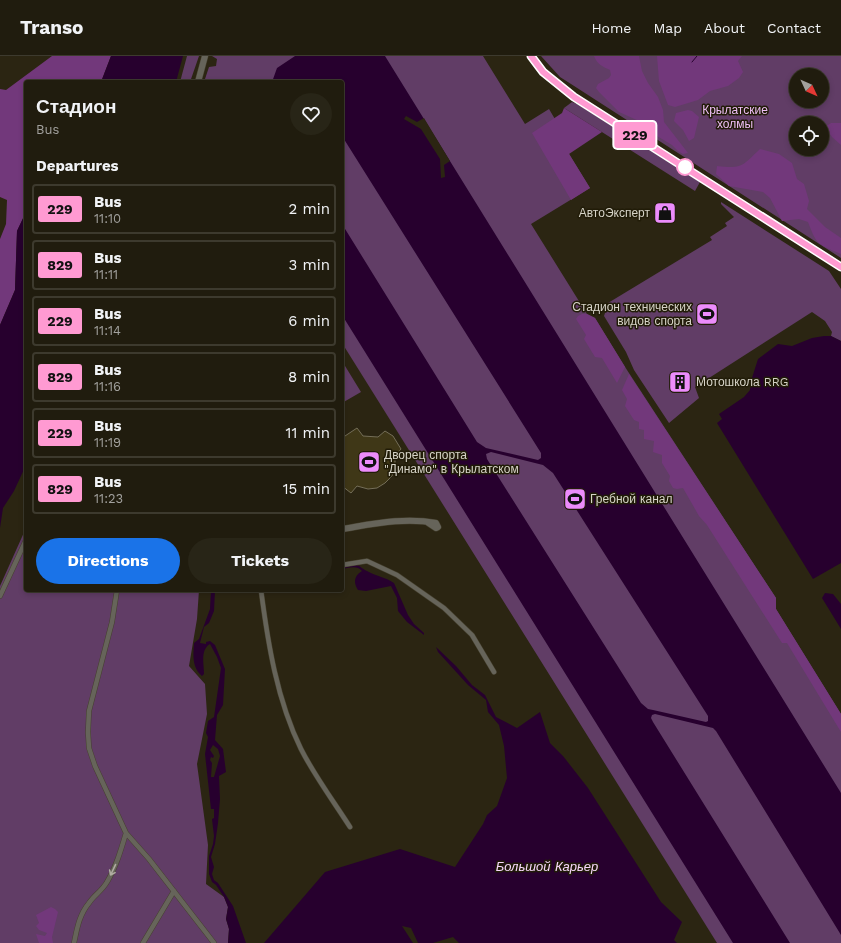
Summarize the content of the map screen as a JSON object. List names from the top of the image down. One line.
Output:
{"water":["Большой Карьер"],"parks":["Крылатские холмы"],"places":{"shop":["АвтоЭксперт"],"sports":["Стадион технических видов спорта","Дворец спорта \"Динамо\" в Крылатском","Гребной канал"],"building":["Мотошкола RRG"]},"lines":["bus line 229"],"north":"bottom right","page":{"header":"Transo","nav":["Home","Map","About","Contact"],"on_map":"229","heading":[["Стадион","Bus"],"Departures"],"list":[{"mark":"229","name":"Bus","note":"11:10","value":"2 min"},{"mark":"829","name":"Bus","note":"11:11","value":"3 min"},{"mark":"229","name":"Bus","note":"11:14","value":"6 min"},{"mark":"829","name":"Bus","note":"11:16","value":"8 min"},{"mark":"229","name":"Bus","note":"11:19","value":"11 min"},{"mark":"829","name":"Bus","note":"11:23","value":"15 min"}],"buttons":["Directions","Tickets"]}}
